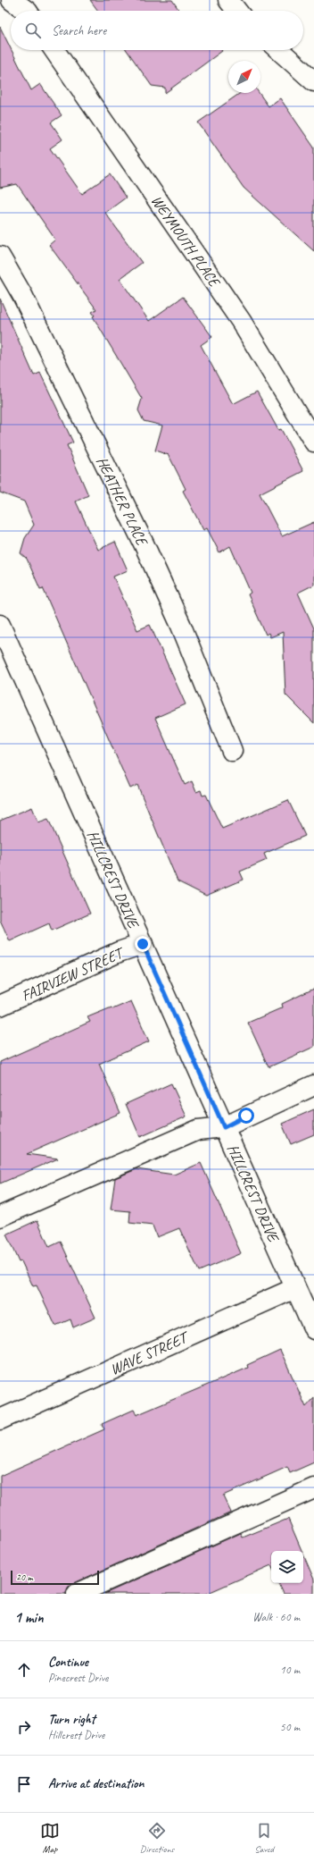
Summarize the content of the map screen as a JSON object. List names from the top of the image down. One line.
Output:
{"streets":{"street":["WEYMOUTH PLACE","HEATHER PLACE","HILLCREST DRIVE","FAIRVIEW STREET","WAVE STREET"]},"crossings":[["HILLCREST DRIVE","FAIRVIEW STREET"],["HILLCREST DRIVE","WAVE STREET"]],"scale_bar":"20 m","north":"top right","page":{"search":"Search here","scale":"20 m","heading":["1 min","Walk · 60 m"],"list":[["Continue","Pinecrest Drive","10 m"],["Turn right","Hillcrest Drive","50 m"],"Arrive at destination"],"nav":["Map","Directions","Saved"]}}
